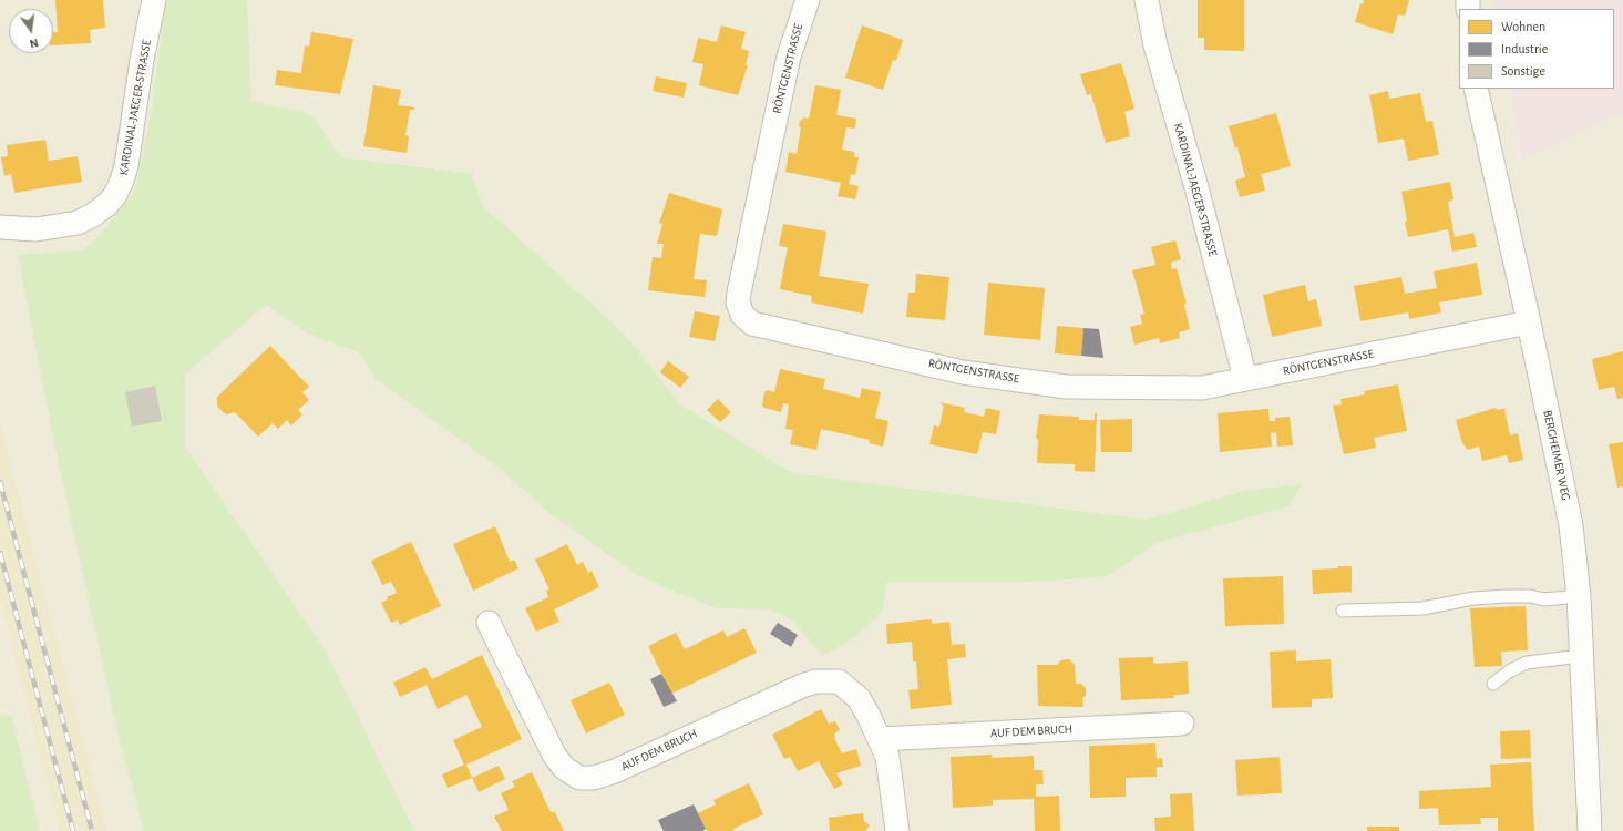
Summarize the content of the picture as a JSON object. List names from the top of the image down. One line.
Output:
{"streets":{"street":["RÖNTGENSTRASSE","KARDINAL-JAEGER-STRASSE","BERGHEIMER WEG","AUF DEM BRUCH"]},"crossings":[["RÖNTGENSTRASSE","KARDINAL-JAEGER-STRASSE"],["RÖNTGENSTRASSE","BERGHEIMER WEG"]],"legend":["Wohnen","Industrie","Sonstige"],"north":"bottom"}
